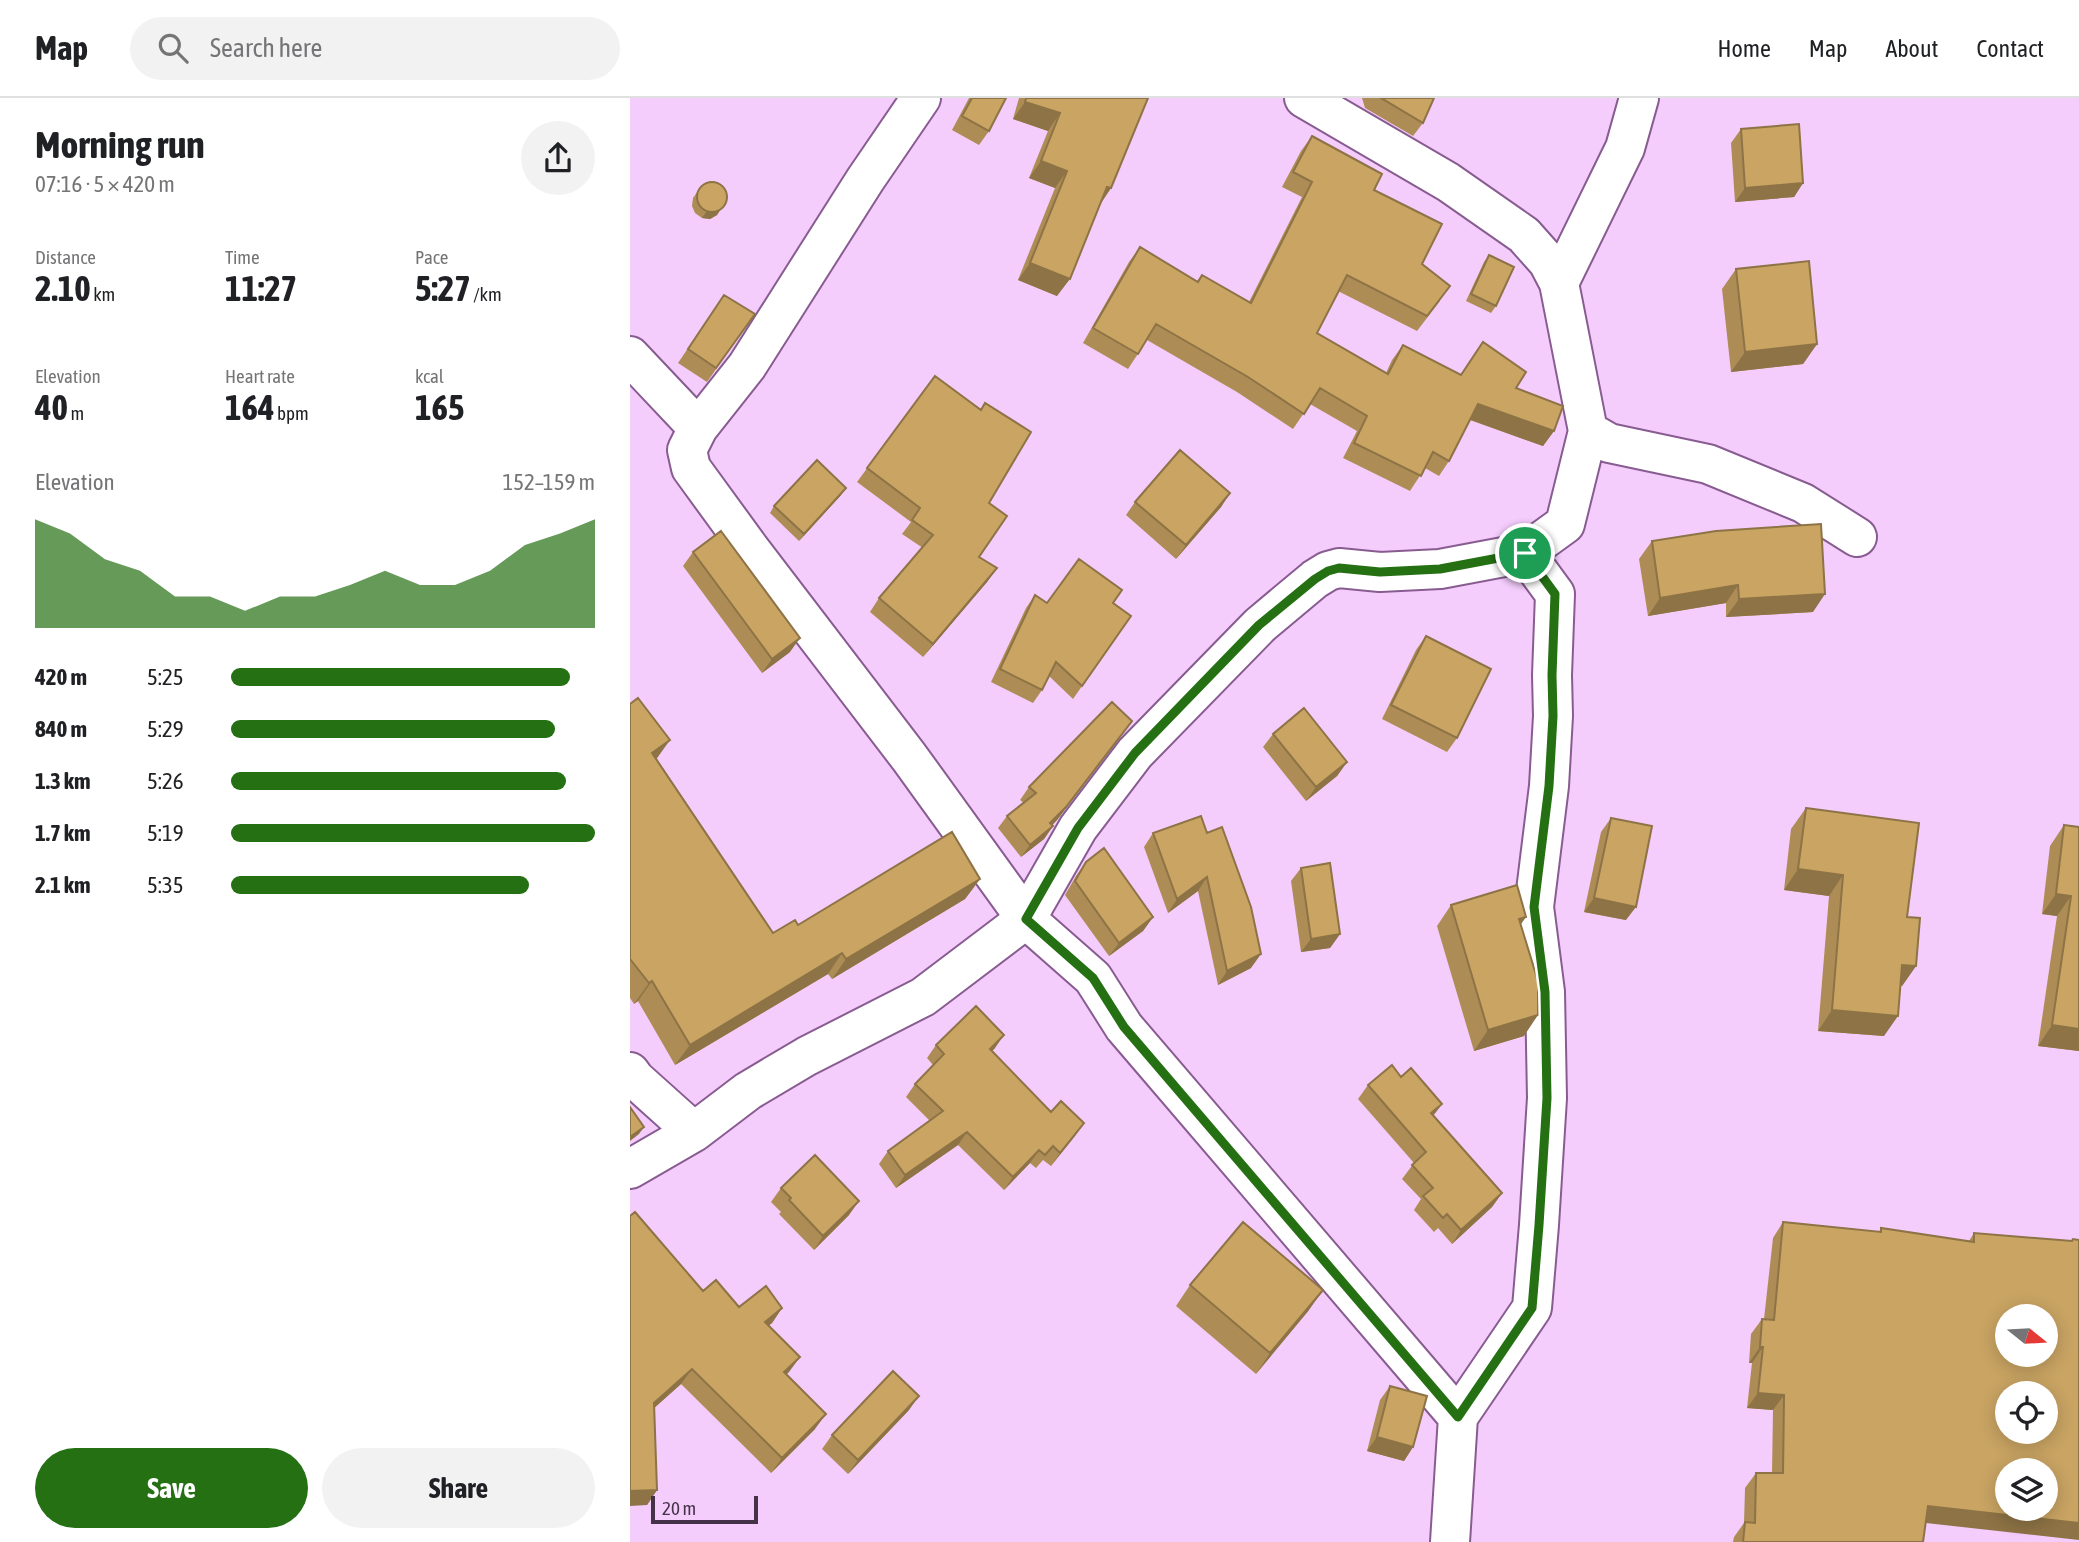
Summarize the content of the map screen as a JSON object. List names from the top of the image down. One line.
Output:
{"scale_bar":"20 m","north":"right","page":{"header":"Map","search":"Search here","nav":["Home","Map","About","Contact"],"heading":["Morning run","07:16 · 5 × 420 m"],"stats":[["Distance","2.10 km"],["Time","11:27"],["Pace","5:27 /km"],["Elevation","40 m"],["Heart rate","164 bpm"],["kcal","165"]],"chart":["Elevation","152–159 m"],"list":[{"name":"420 m","note":"5:25"},{"name":"840 m","note":"5:29"},{"name":"1.3 km","note":"5:26"},{"name":"1.7 km","note":"5:19"},{"name":"2.1 km","note":"5:35"}],"buttons":["Save","Share"],"scale":"20 m"}}
